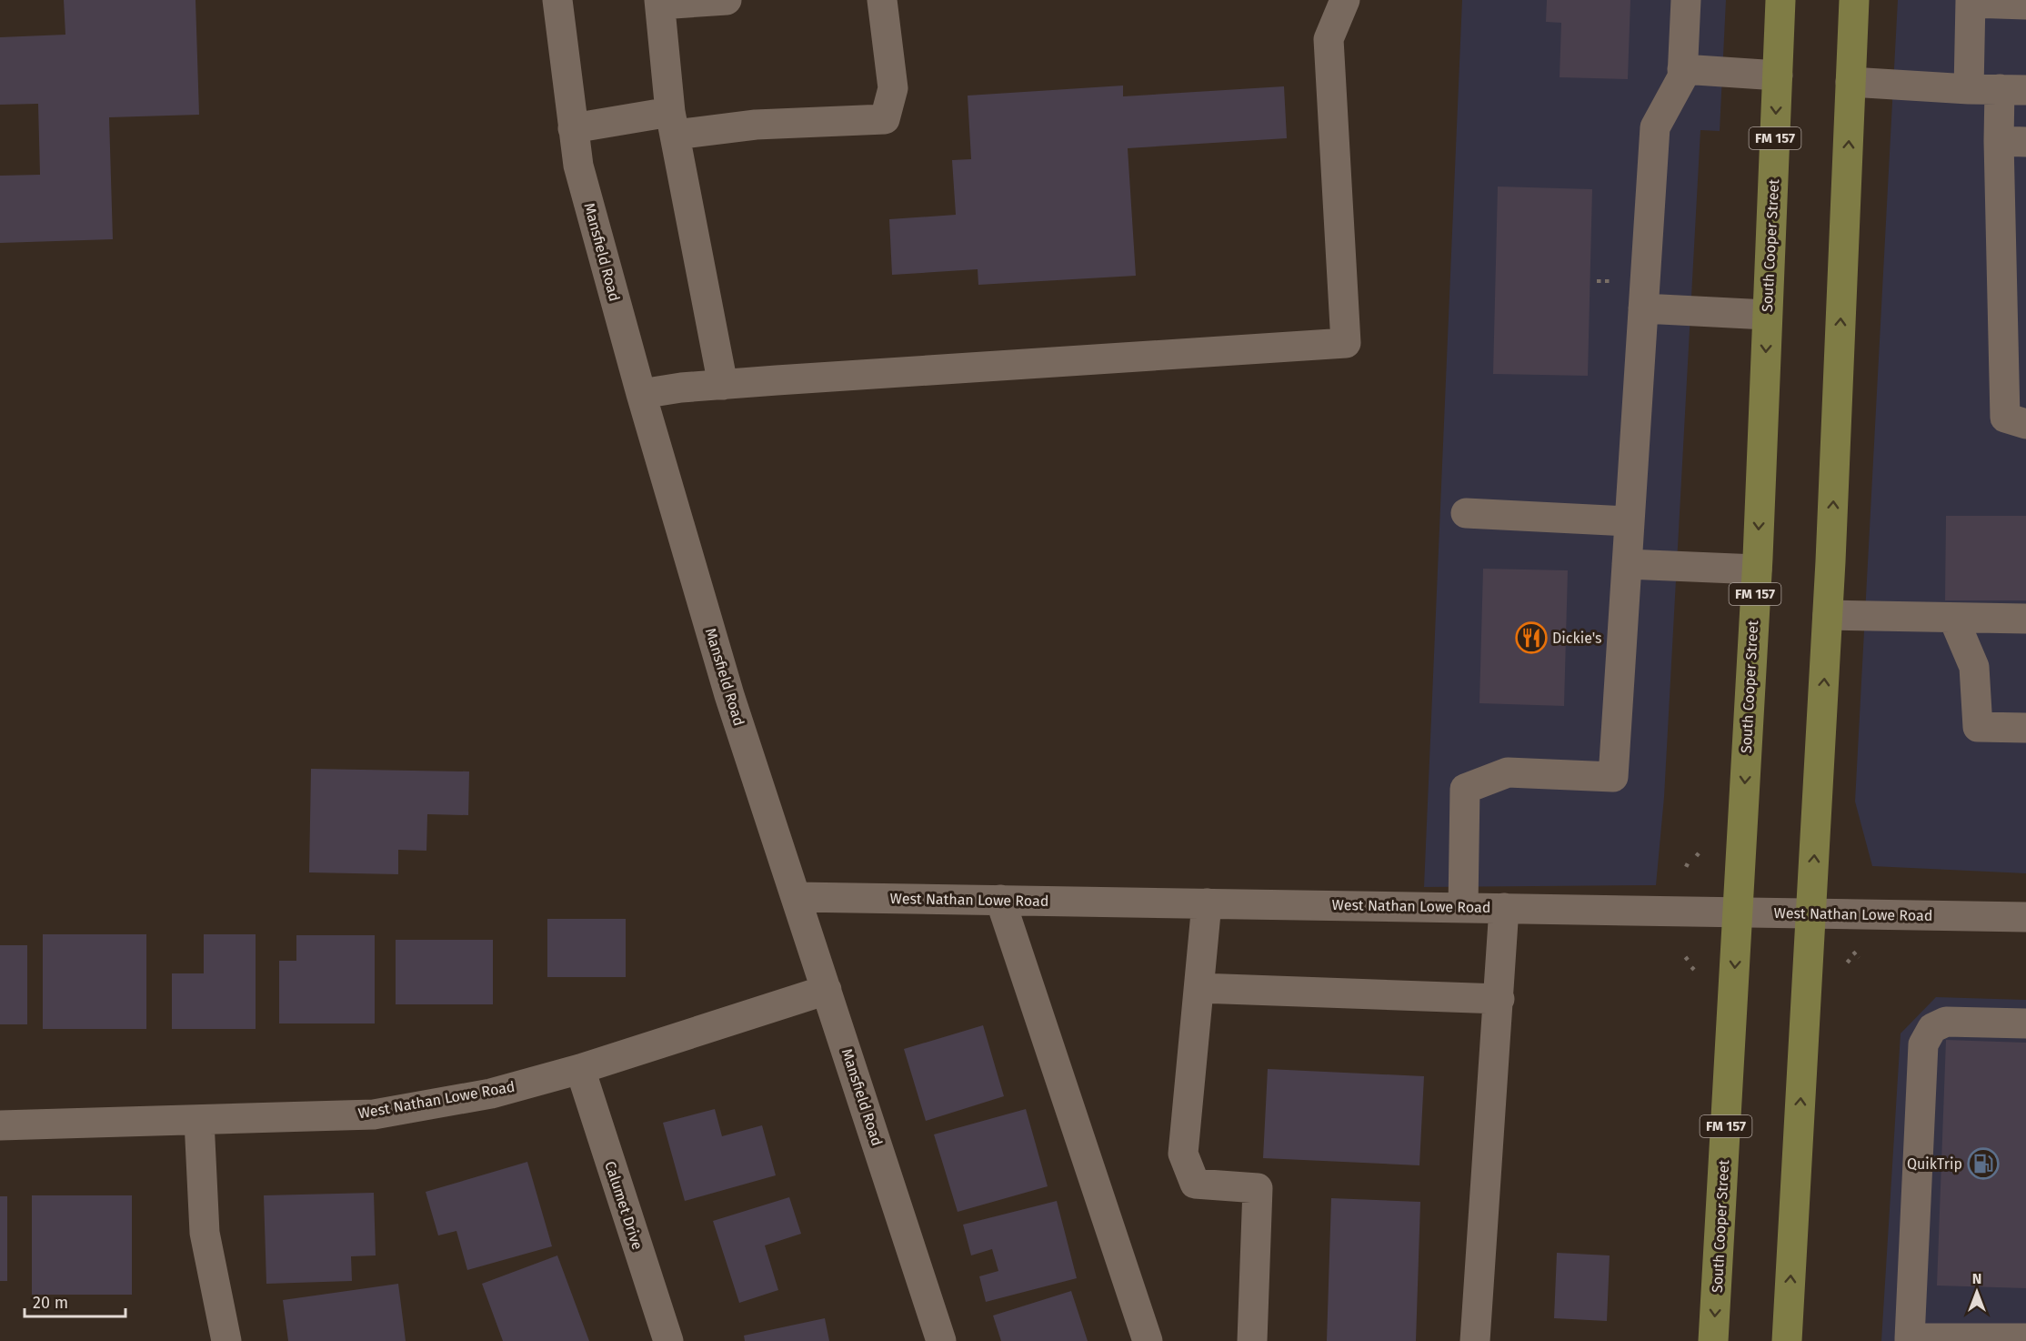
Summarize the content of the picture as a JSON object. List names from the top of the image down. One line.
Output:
{"streets":{"main road":["FM 157","South Cooper Street"],"street":["Mansfield Road","West Nathan Lowe Road","Calumet Drive"]},"crossings":[["South Cooper Street","West Nathan Lowe Road"],["Mansfield Road","West Nathan Lowe Road"],["West Nathan Lowe Road","Calumet Drive"]],"places":{"restaurant":["Dickie's"],"fuel station":["QuikTrip"]},"scale_bar":"20 m","north":"top"}
